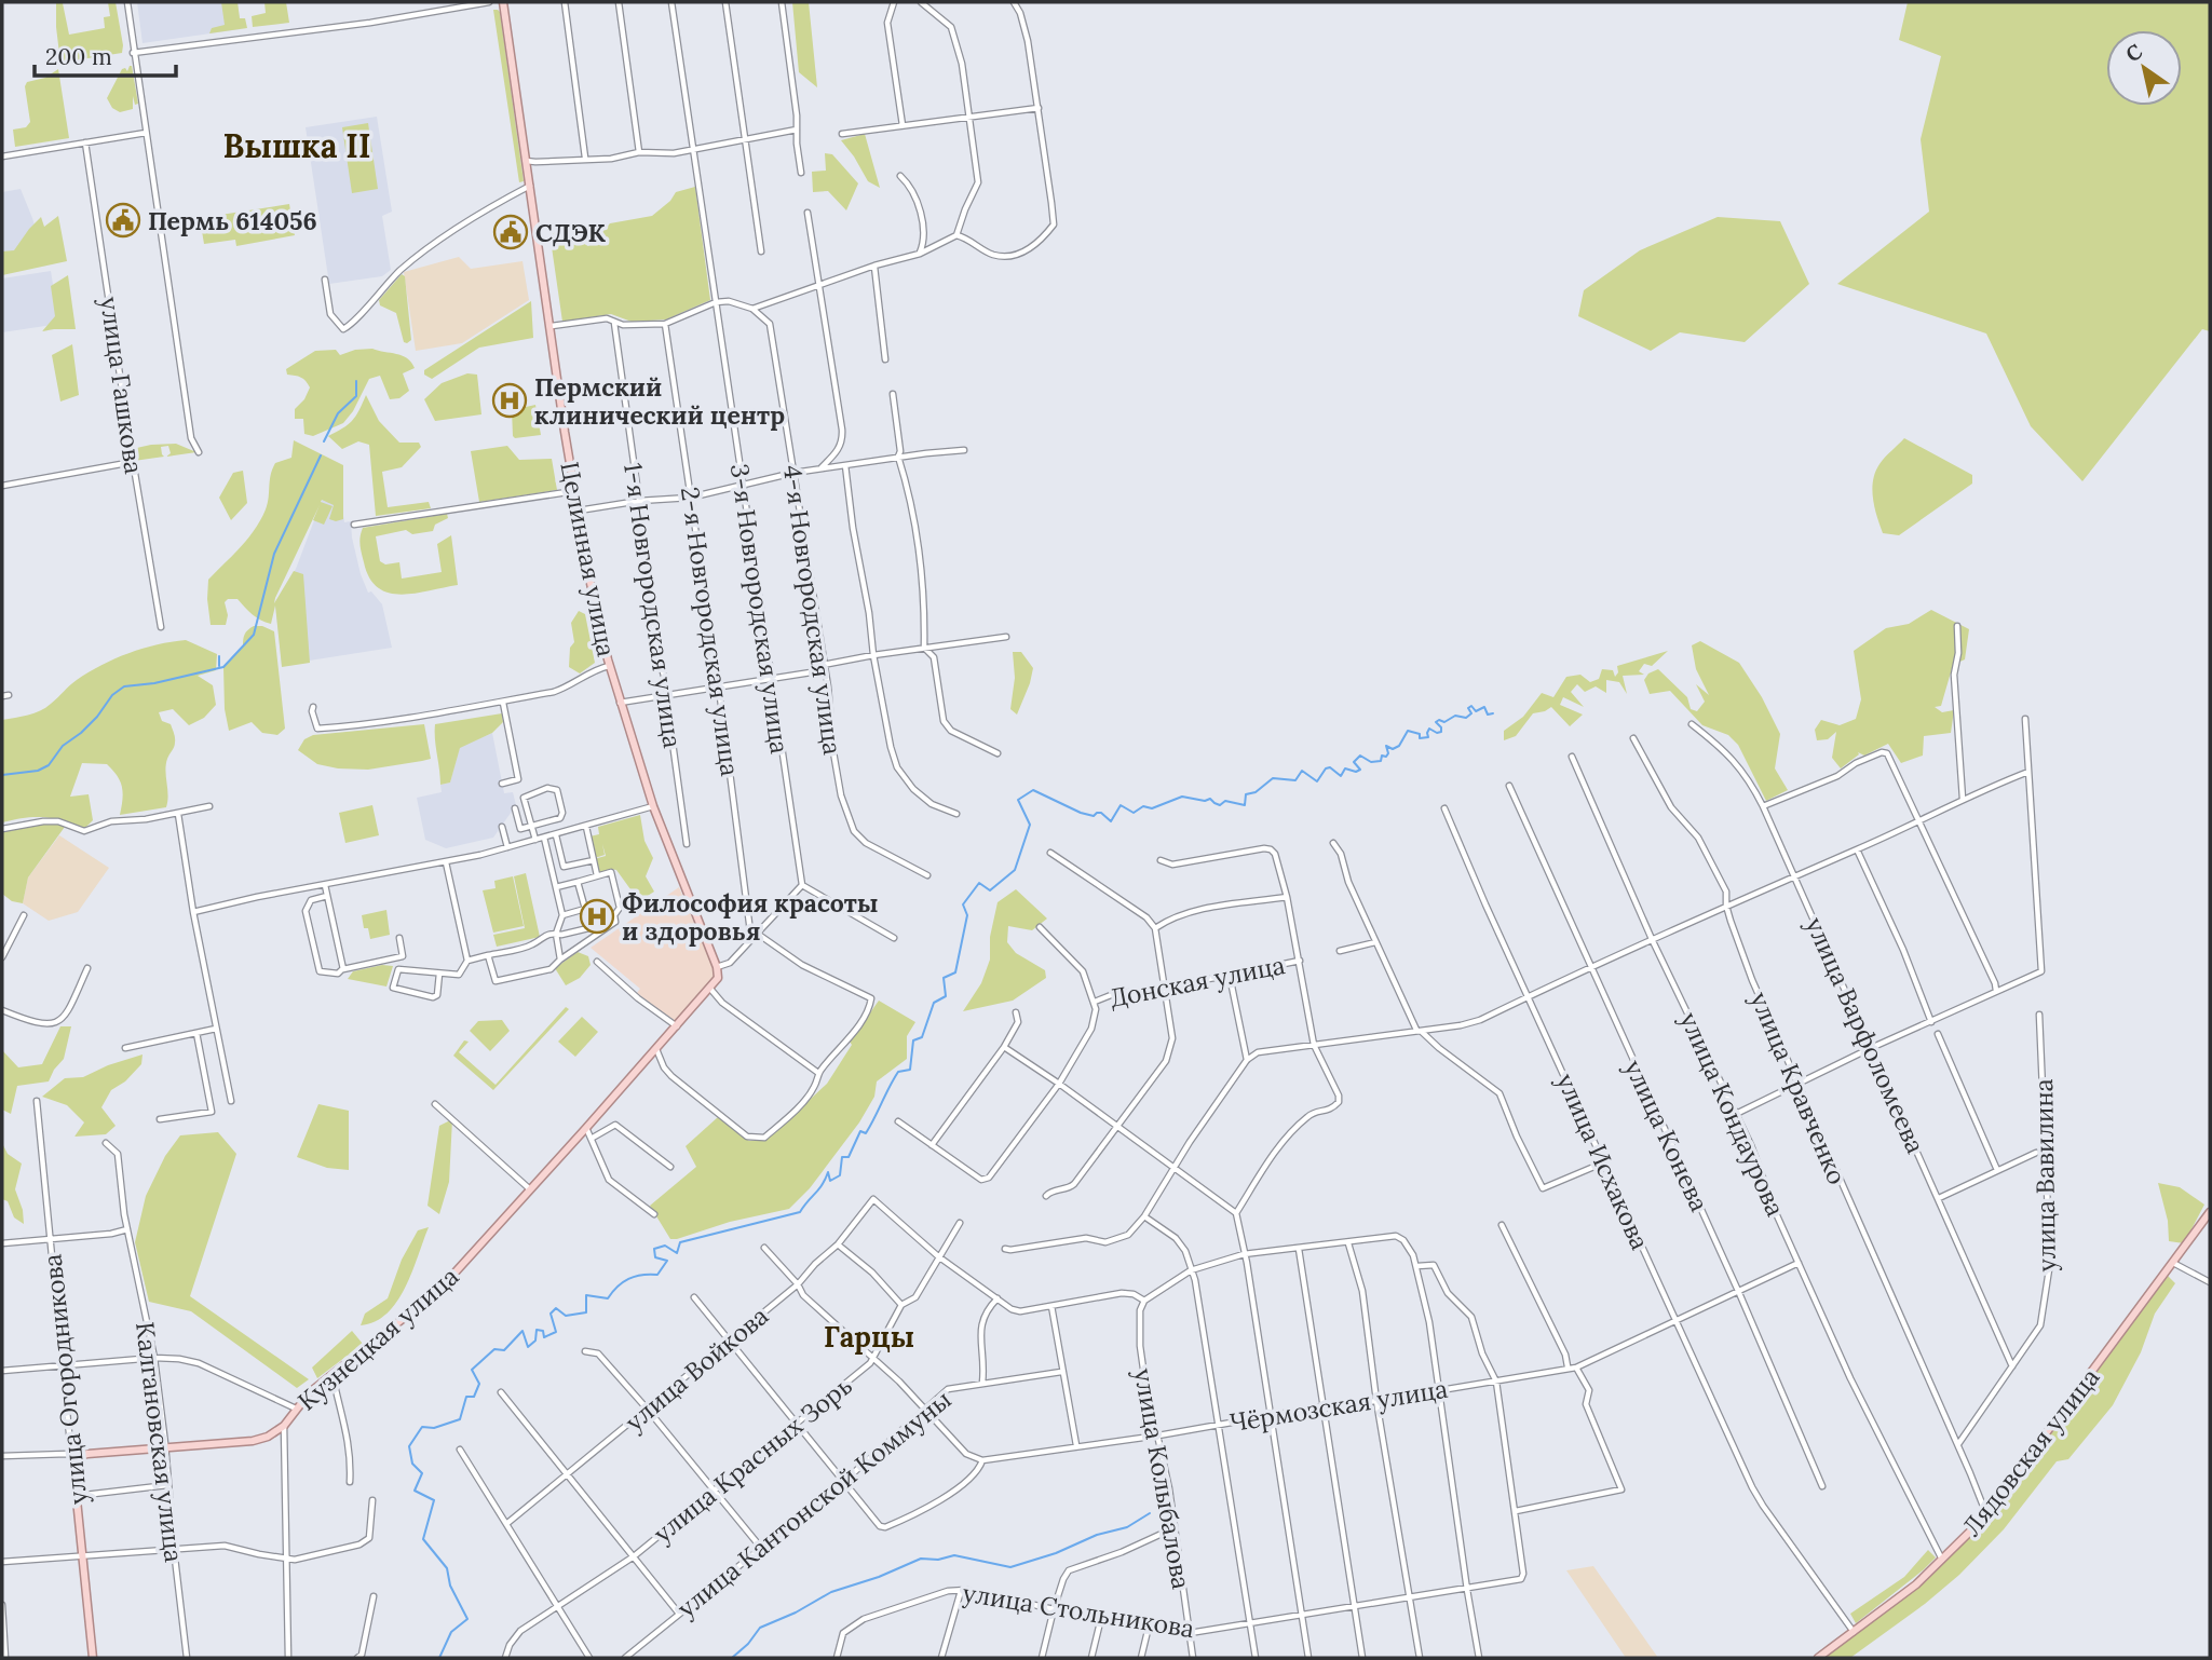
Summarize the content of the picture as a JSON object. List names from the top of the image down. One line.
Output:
{"streets":{"main road":["Целинная улица","Кузнецкая улица","улица Огородникова","Лядовская улица"],"street":["улица Гашкова","1-я Новгородская улица","3-я Новгородская улица","4-я Новгородская улица","2-я Новгородская улица","Донская улица","улица Варфоломеева","улица Кравченко","улица Кондаурова","улица Конева","улица Исхакова","улица Вавилина","улица Войкова","Чёрмозская улица","Калгановская улица","улица Красных Зорь","улица Колыбалова","улица Кантонской Коммуны","улица Стольникова"]},"crossings":[["Целинная улица","Кузнецкая улица"],["улица Варфоломеева","улица Вавилина"],["улица Кравченко","улица Вавилина"],["улица Кравченко","Лядовская улица"],["улица Кондаурова","Лядовская улица"],["улица Исхакова","Лядовская улица"],["Кузнецкая улица","улица Огородникова"],["Кузнецкая улица","Калгановская улица"],["улица Войкова","улица Красных Зорь"],["Чёрмозская улица","улица Колыбалова"],["улица Колыбалова","улица Стольникова"]],"districts":["Вышка II","Гарцы"],"places":{"public building":["Пермь 614056","СДЭК"],"hospital":["Пермский клинический центр","Философия красоты и здоровья"]},"scale_bar":"200 m","north":"top left"}
